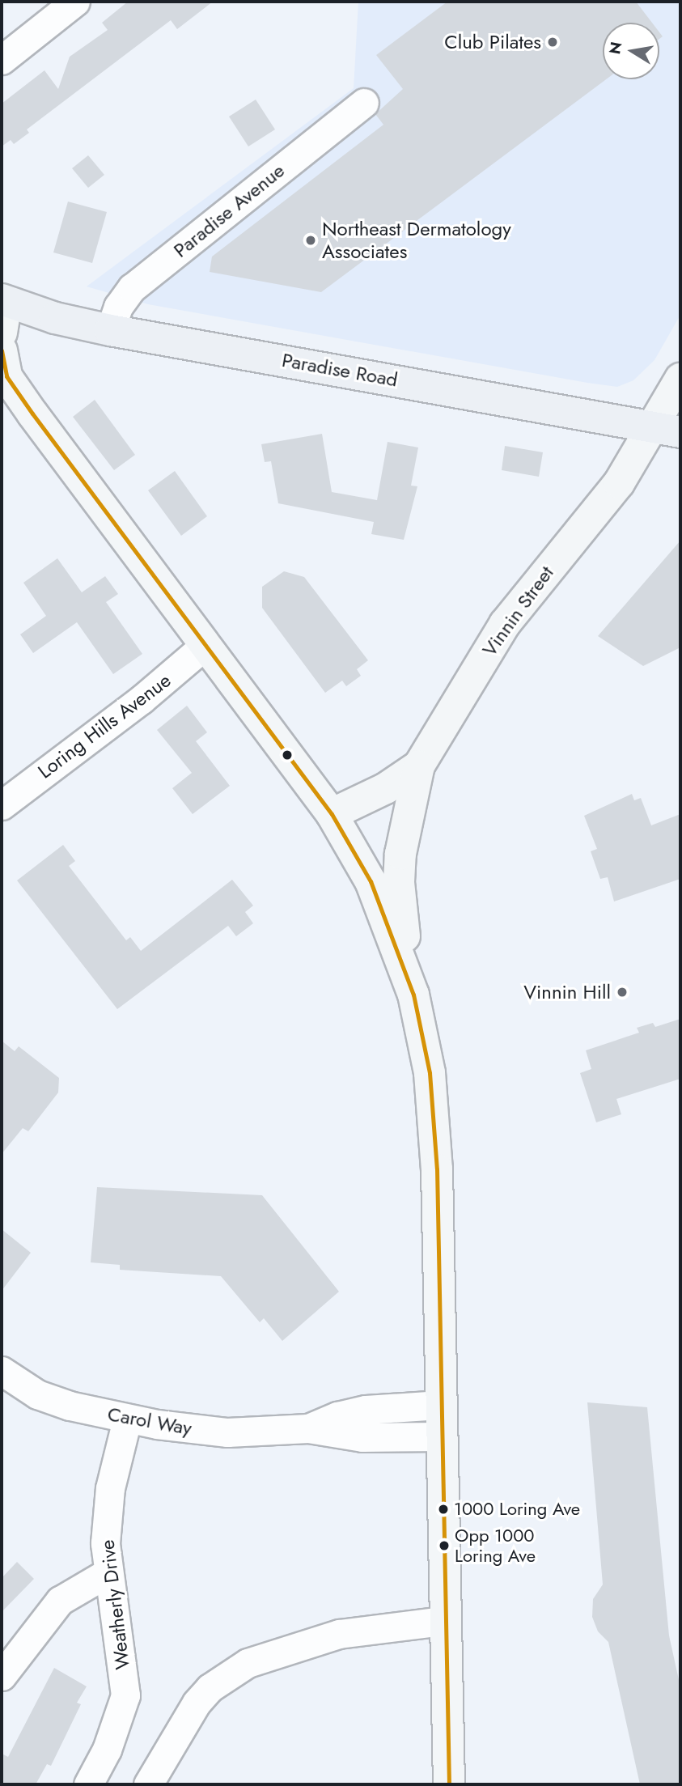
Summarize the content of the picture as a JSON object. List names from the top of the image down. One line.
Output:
{"streets":{"highway":["Paradise Road"],"main road":["Vinnin Street"],"street":["Paradise Avenue","Loring Hills Avenue","Carol Way","Weatherly Drive"]},"crossings":[["Paradise Avenue","Paradise Road"],["Paradise Road","Vinnin Street"],["Carol Way","Weatherly Drive"]],"places":["Club Pilates","Northeast Dermatology Associates","Vinnin Hill","1000 Loring Ave","Opp 1000 Loring Ave"],"north":"left"}
